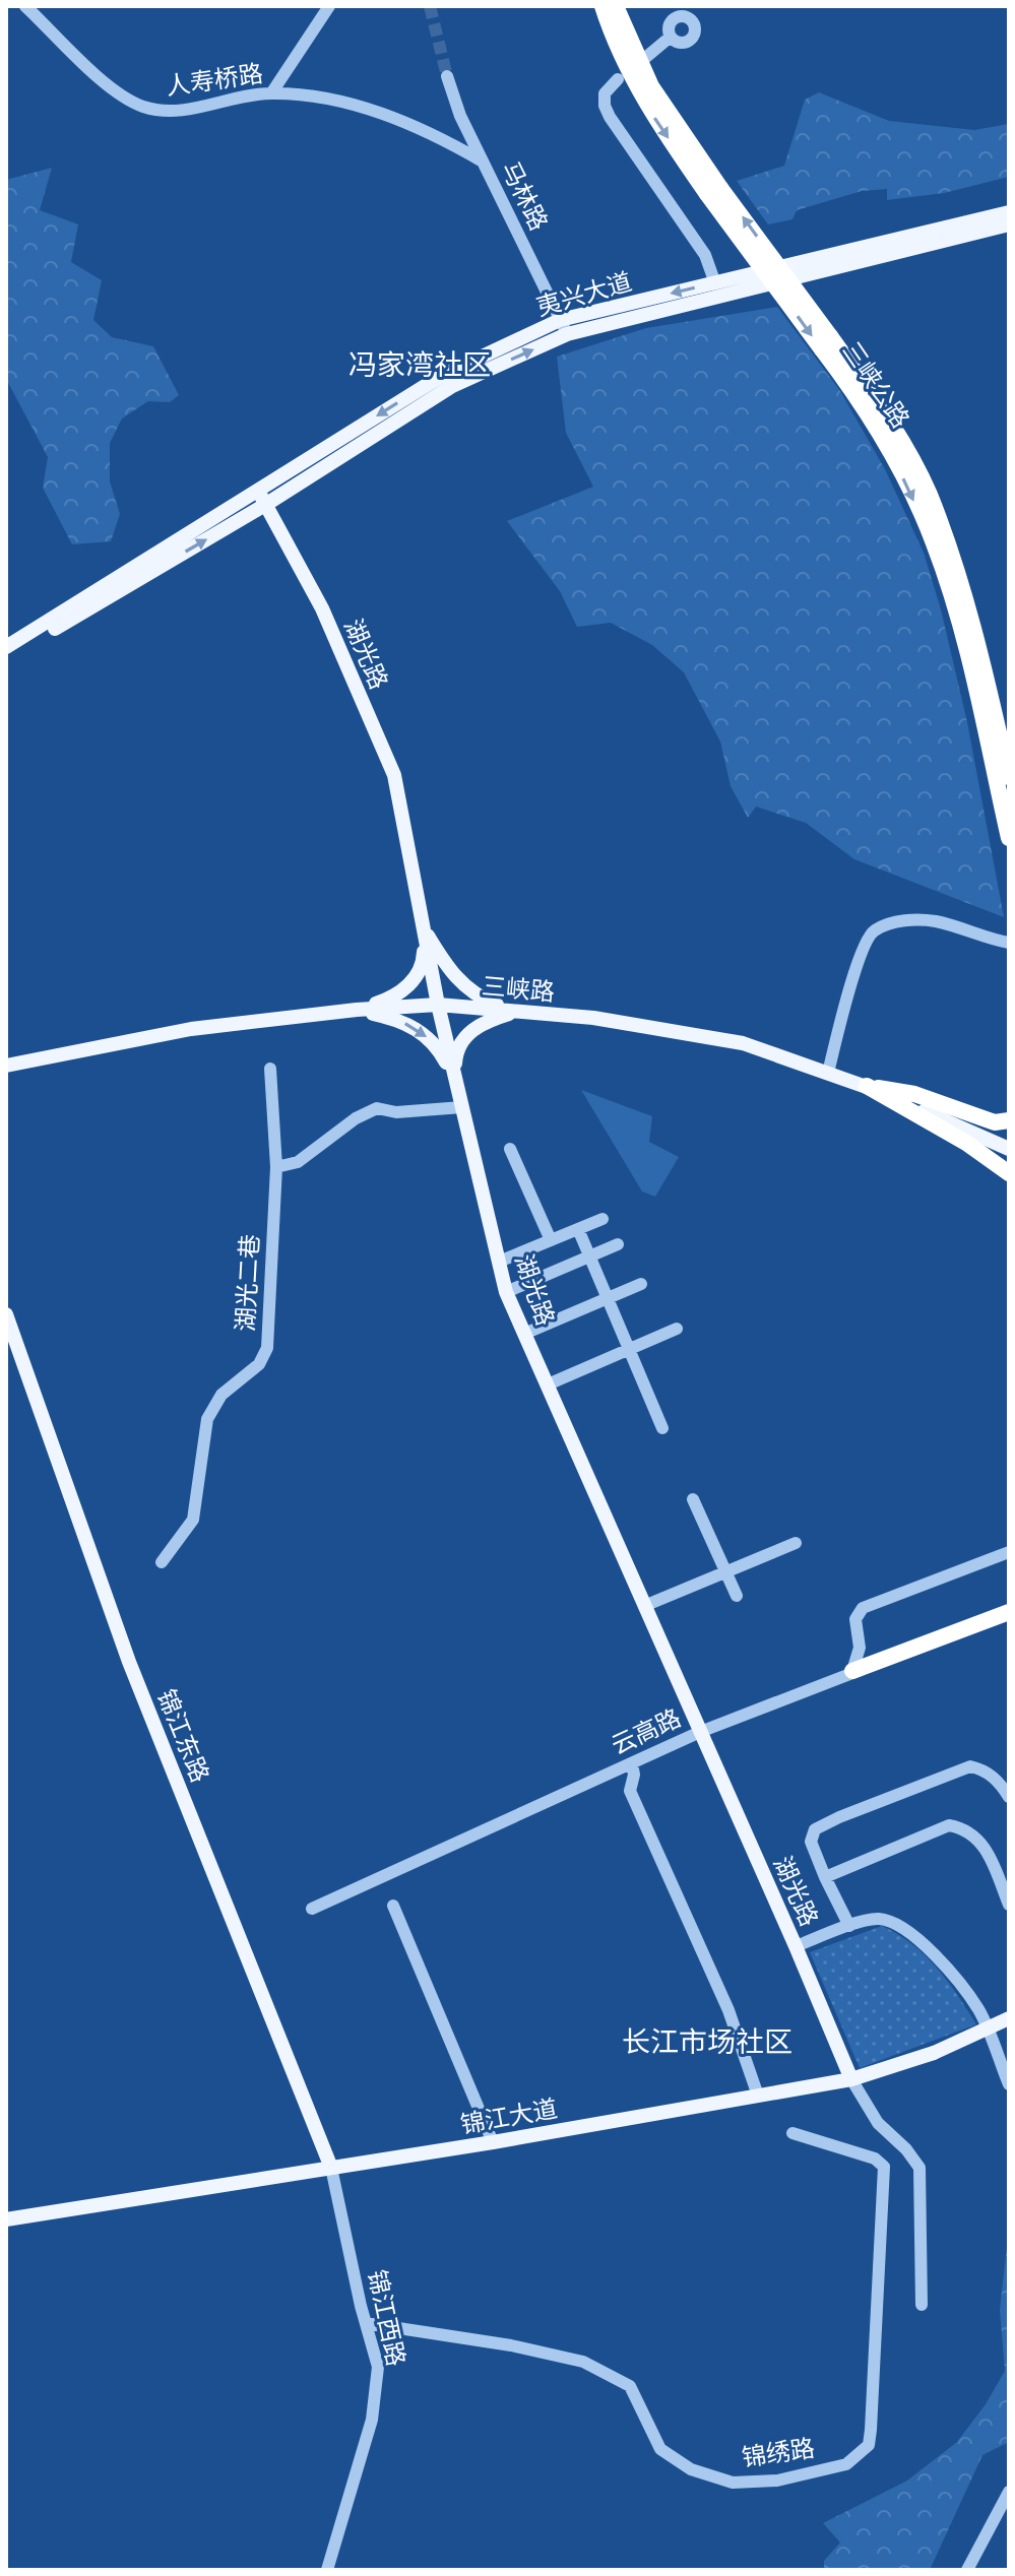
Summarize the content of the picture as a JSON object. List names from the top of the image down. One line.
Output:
{"streets":{"highway":["三峡公路"],"main road":["夷兴大道","湖光路","三峡路","锦江东路","锦江大道"],"street":["人寿桥路","马林路","湖光二巷","云高路","锦江西路","锦绣路"]},"crossings":[["人寿桥路","马林路"],["马林路","夷兴大道"],["夷兴大道","湖光路"],["湖光路","三峡路"],["湖光路","云高路"],["湖光路","锦江大道"],["锦江东路","锦江大道"],["锦江东路","锦江西路"],["锦江大道","锦江西路"],["锦江西路","锦绣路"]],"districts":["冯家湾社区","长江市场社区"]}
